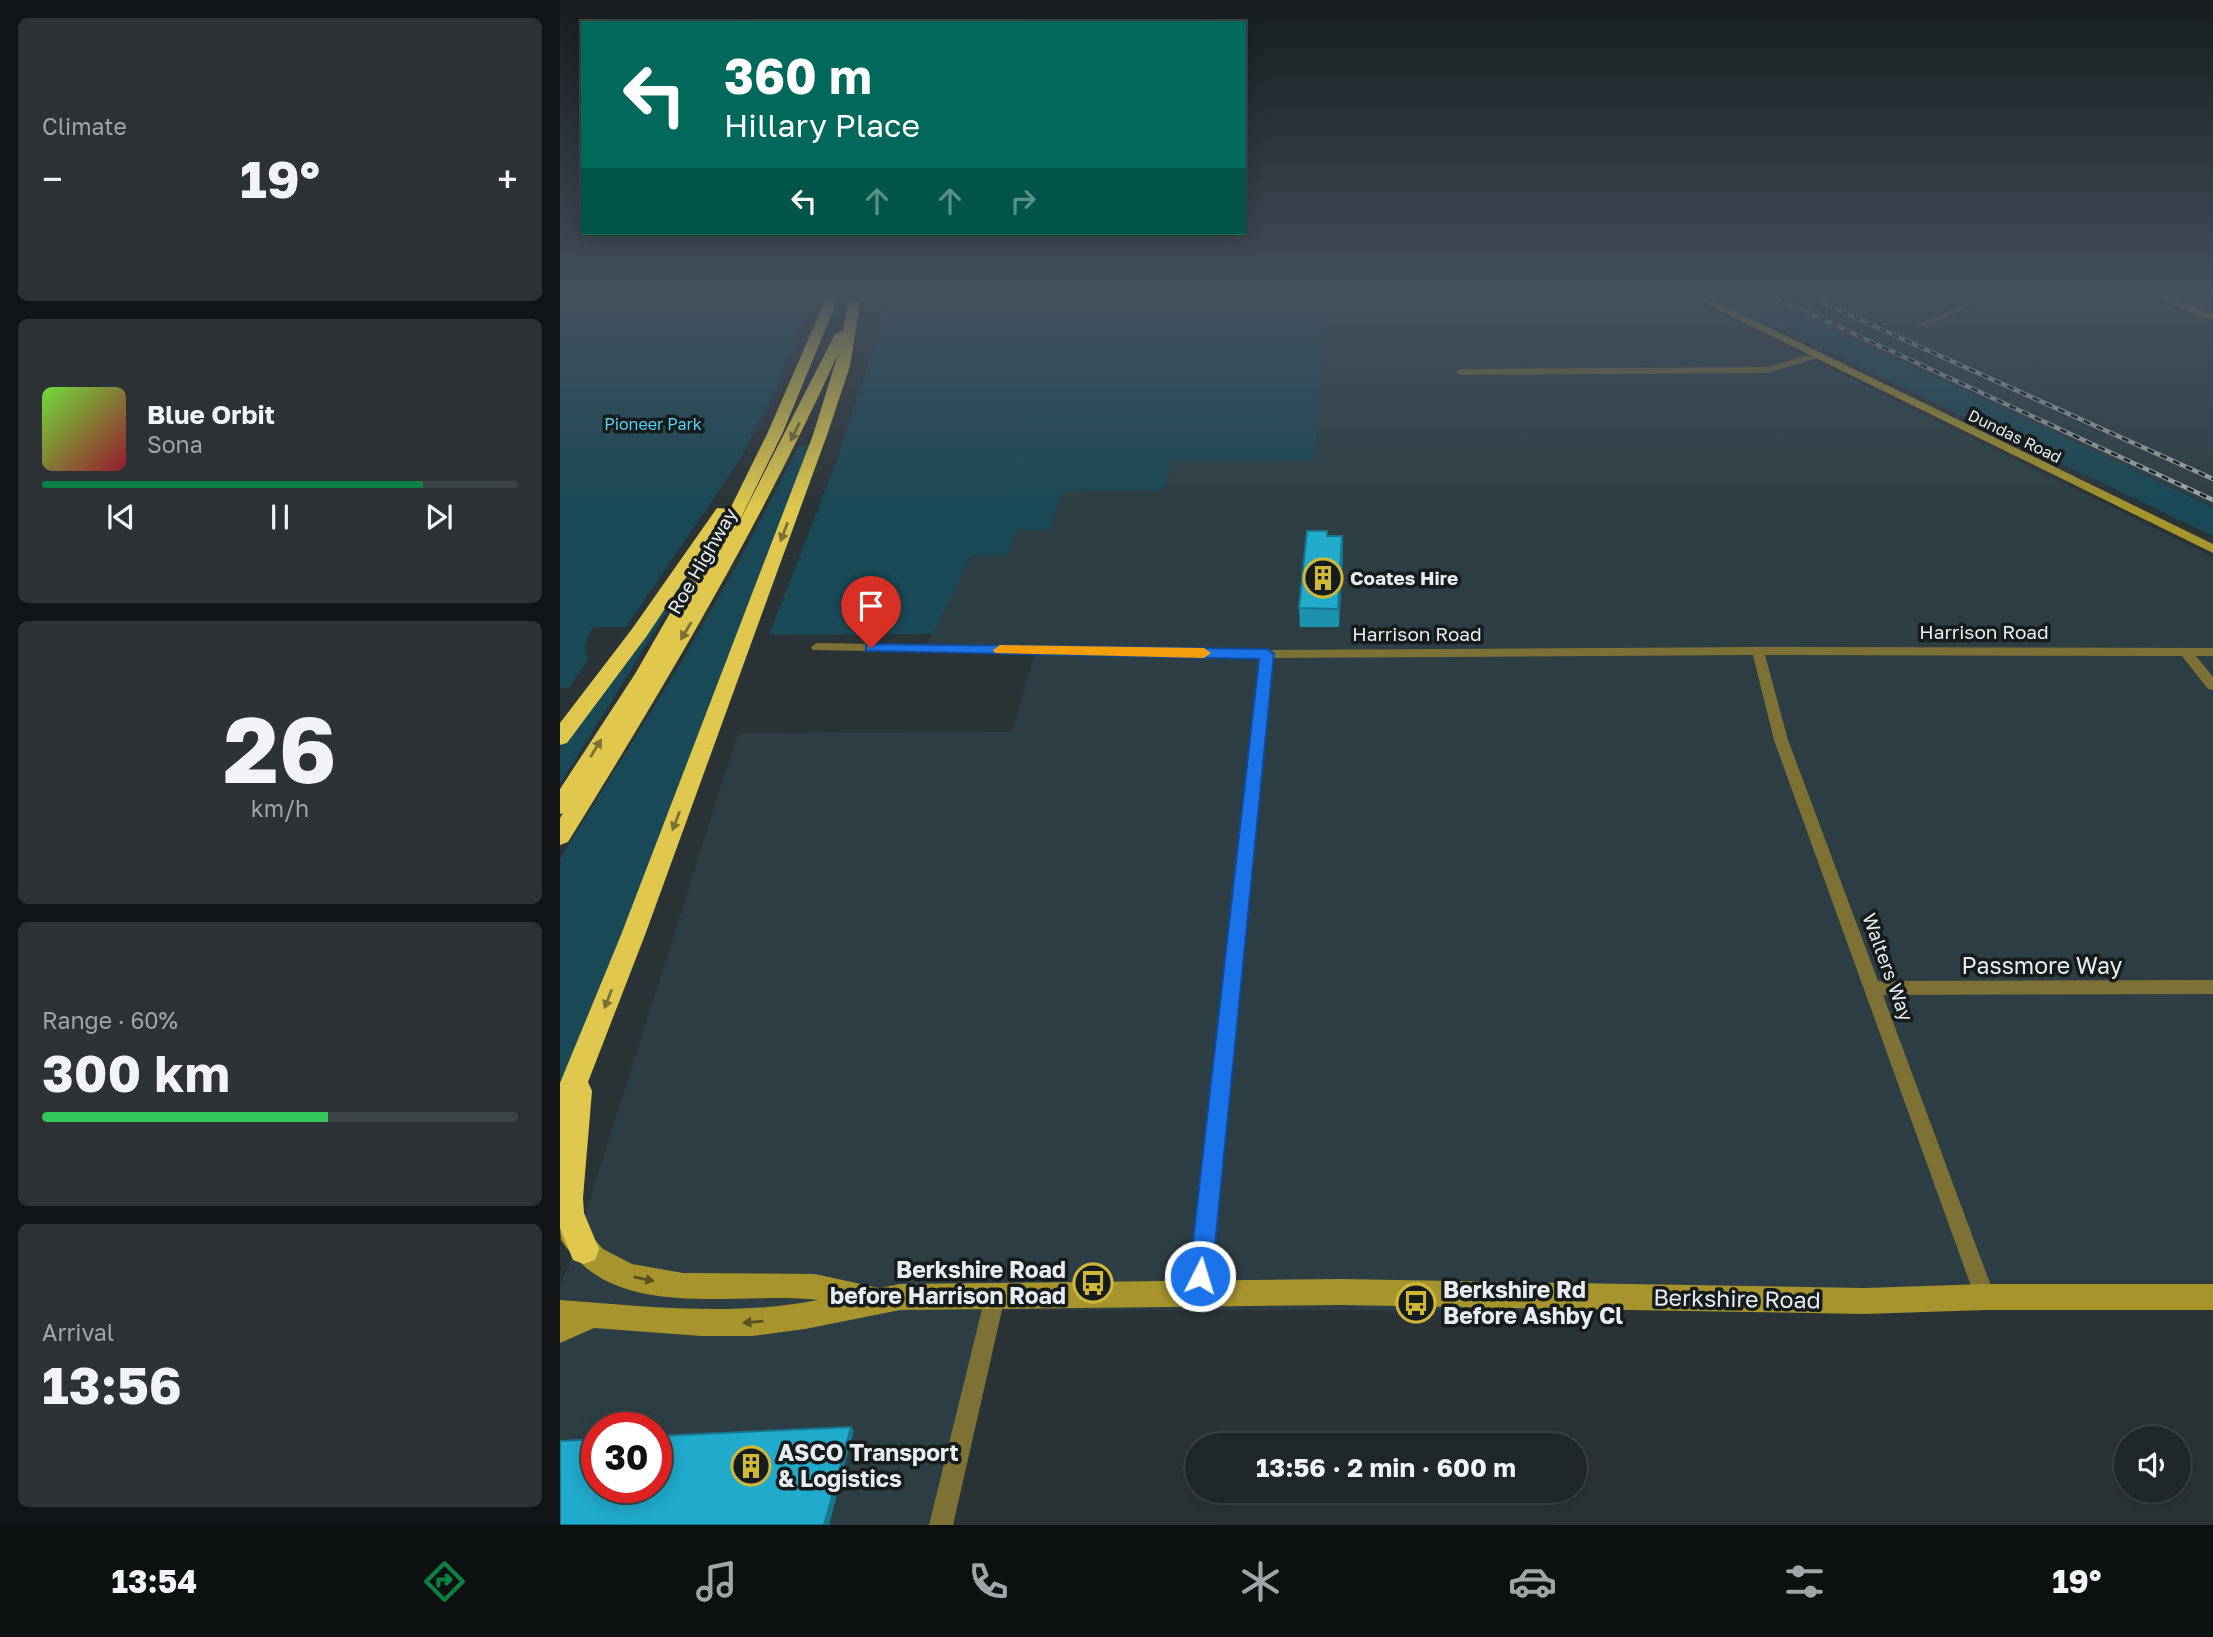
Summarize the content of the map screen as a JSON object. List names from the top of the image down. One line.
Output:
{"streets":{"highway":["Roe Highway"],"main road":["Dundas Road","Berkshire Road"],"street":["Harrison Road","Passmore Way","Walters Way"]},"crossings":[["Harrison Road","Walters Way"],["Passmore Way","Walters Way"],["Walters Way","Berkshire Road"]],"parks":["Pioneer Park"],"places":{"building":["Coates Hire","ASCO Transport & Logistics"],"bus stop":["Berkshire Road before Harrison Road","Berkshire Rd Before Ashby Cl"]},"page":{"tile":["Climate",["26","km/h"],["Range · 60%","300 km"],["Arrival","13:56"]],"turn":["360 m","Hillary Place"],"heat":["−","19°","+"],"song":["Blue Orbit","Sona"],"limit":"30","trip":"13:56 · 2 min · 600 m","tabs":["13:54","19°"]}}
